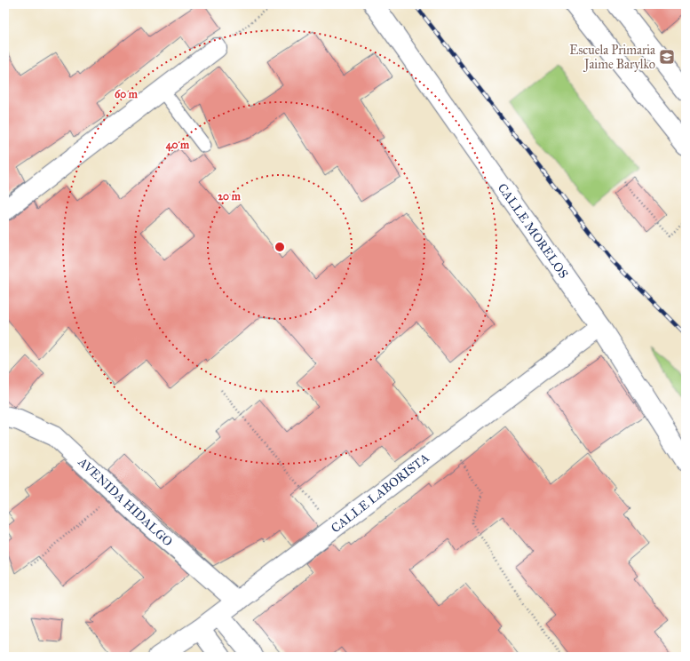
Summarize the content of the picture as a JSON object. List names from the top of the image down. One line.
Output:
{"streets":{"street":["CALLE MORELOS","CALLE LABORISTA","AVENIDA HIDALGO"]},"crossings":[["CALLE MORELOS","CALLE LABORISTA"],["CALLE LABORISTA","AVENIDA HIDALGO"]],"places":{"school or university":["Escuela Primaria Jaime Barylko"]},"rings":["60 m","40 m","20 m"]}
